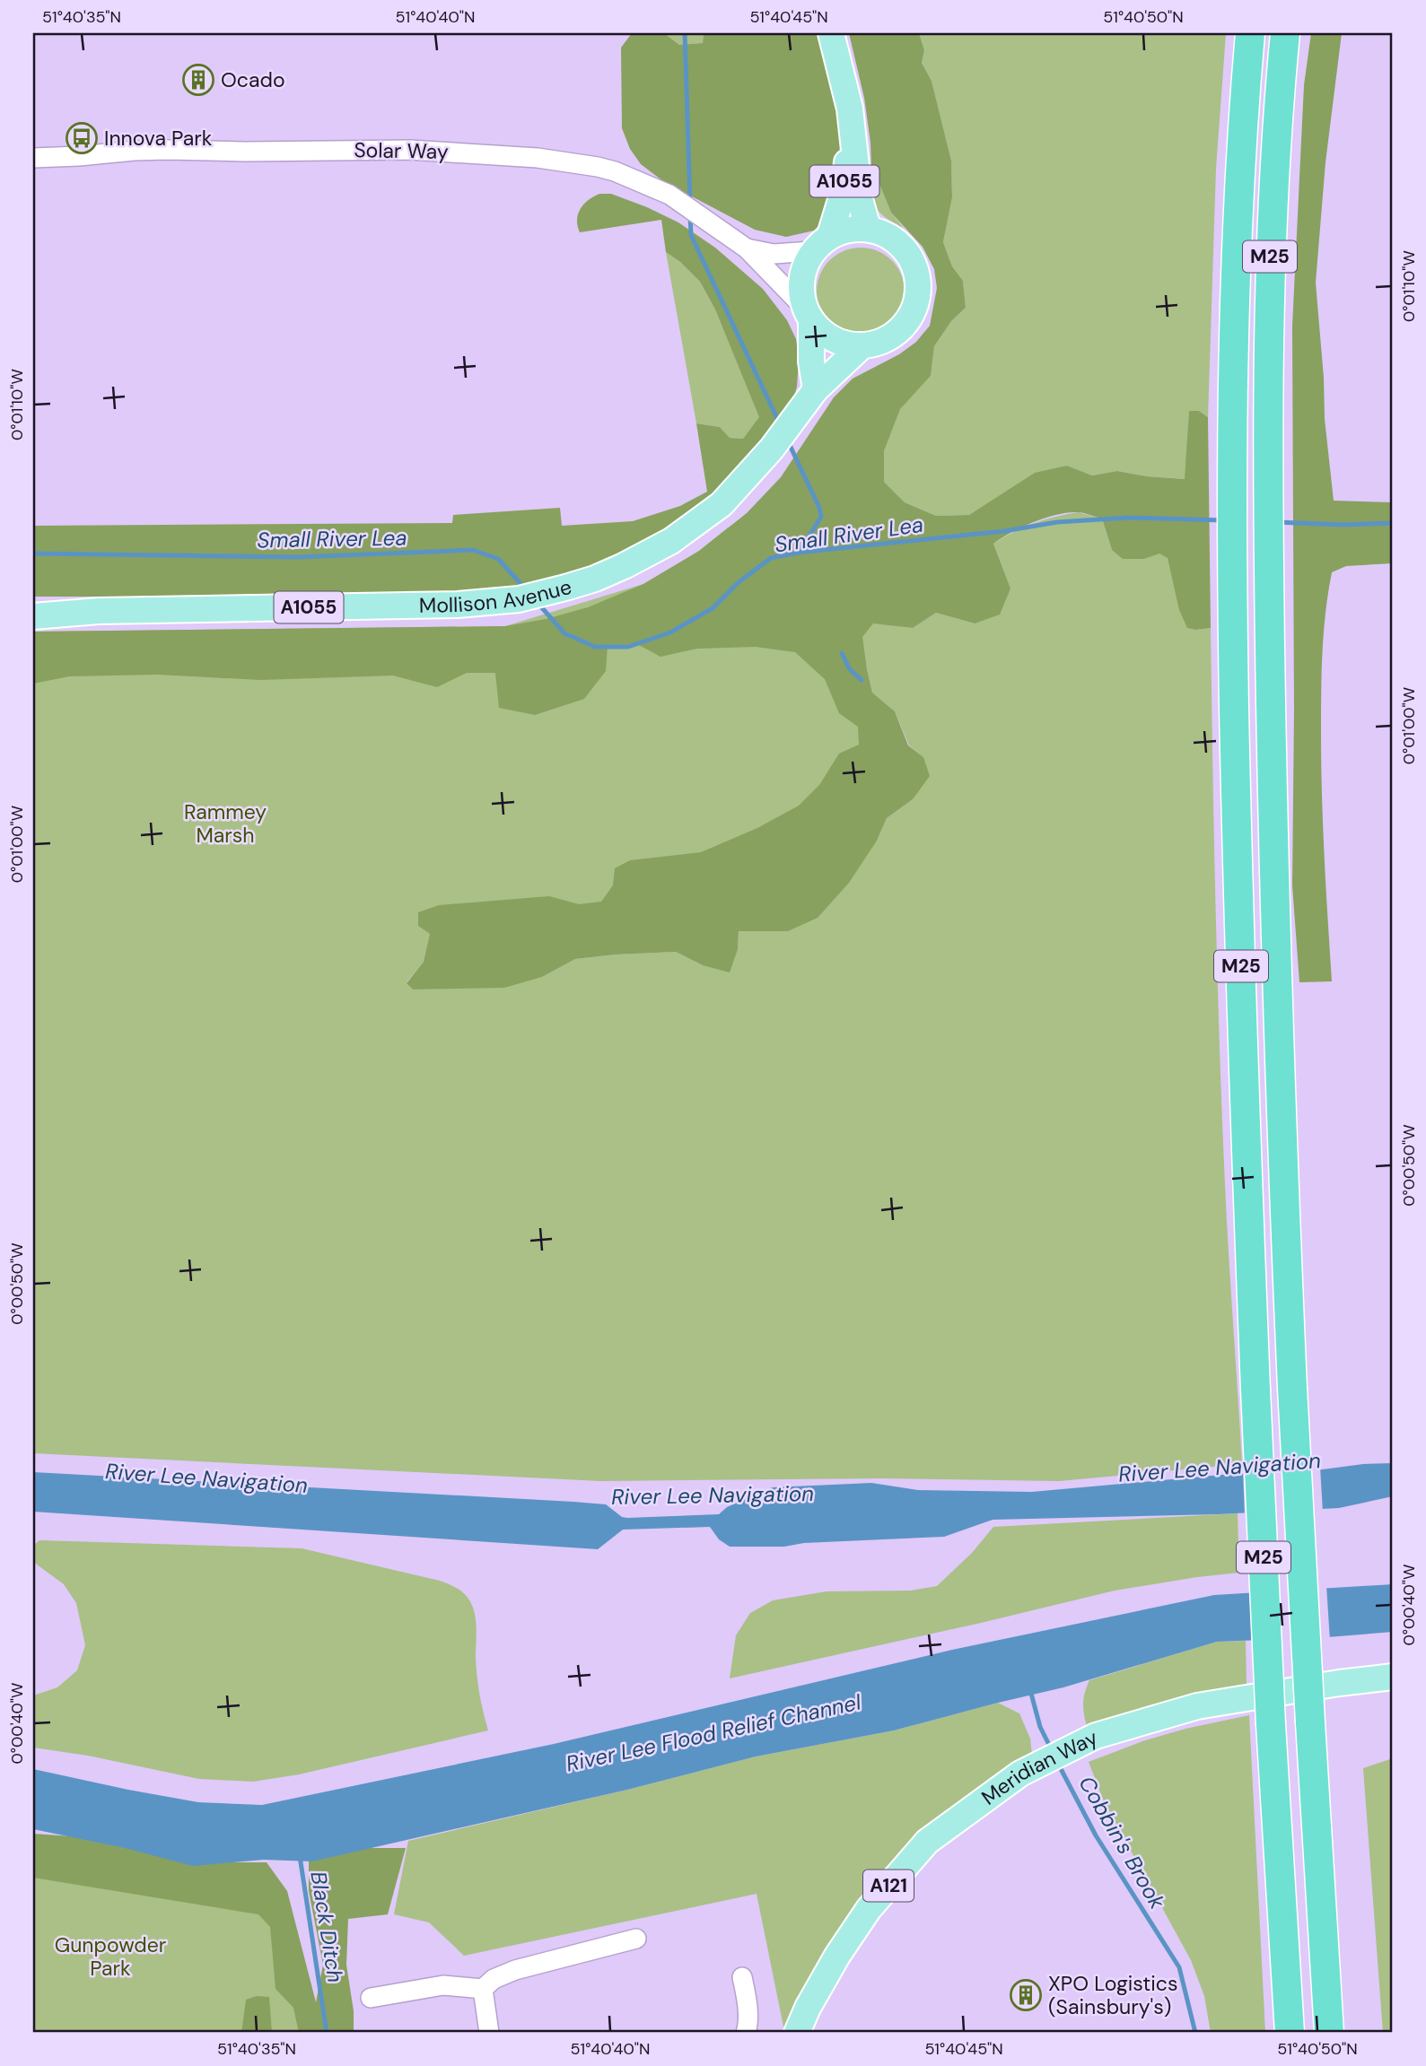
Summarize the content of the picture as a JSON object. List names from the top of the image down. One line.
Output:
{"streets":{"highway":["M25"],"main road":["A1055","Mollison Avenue","Meridian Way","A121"],"street":["Solar Way"]},"crossings":[["Solar Way","A1055"],["Solar Way","Mollison Avenue"],["A1055","Mollison Avenue"]],"water":["Small River Lea","River Lee Navigation","River Lee Flood Relief Channel","Cobbin's Brook","Black Ditch"],"parks":["Rammey Marsh","Gunpowder Park"],"places":{"building":["Ocado","XPO Logistics (Sainsbury's)"],"bus stop":["Innova Park"]},"coordinates":["51°40'35\"N","51°40'40\"N","51°40'45\"N","51°40'50\"N","0°01'10\"W","0°01'00\"W","0°00'50\"W","0°00'40\"W"]}
